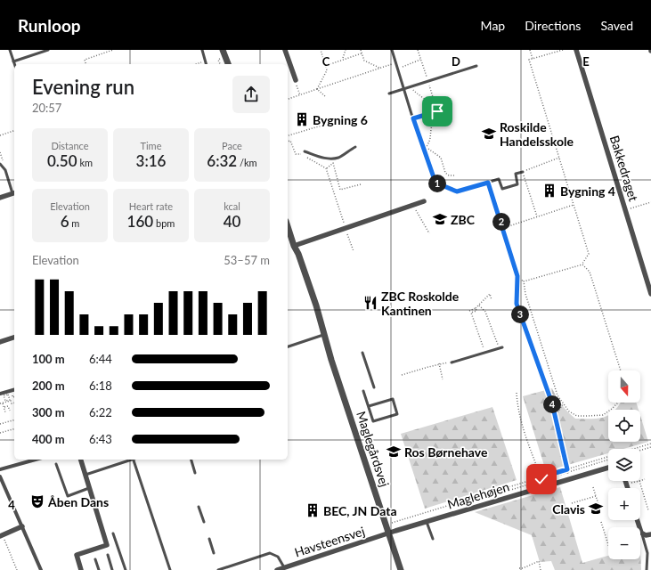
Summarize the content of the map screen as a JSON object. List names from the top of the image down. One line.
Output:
{"streets":{"street":["Bakkedraget","Maglegårdsvej","Maglehøjen","Havsteensvej"]},"crossings":[["Maglegårdsvej","Maglehøjen"],["Maglegårdsvej","Havsteensvej"],["Maglehøjen","Havsteensvej"]],"places":{"building":["Bygning 6","Bygning 4","BEC, JN Data"],"school or university":["Roskilde Handelsskole","ZBC","Ros Børnehave","Clavis"],"restaurant":["ZBC Roskolde Kantinen"],"theatre":["Åben Dans"]},"north":"bottom","page":{"header":"Runloop","nav":["Map","Directions","Saved"],"heading":["Evening run","20:57"],"stats":[["Distance","0.50 km"],["Time","3:16"],["Pace","6:32 /km"],["Elevation","6 m"],["Heart rate","160 bpm"],["kcal","40"]],"pins":["1","2","3","4"],"chart":["Elevation","53–57 m"],"list":[{"name":"100 m","note":"6:44"},{"name":"200 m","note":"6:18"},{"name":"300 m","note":"6:22"},{"name":"400 m","note":"6:43"}],"map_buttons":["+","−"]},"grid":{"columns":["C","D","E"],"rows":["4"]}}
